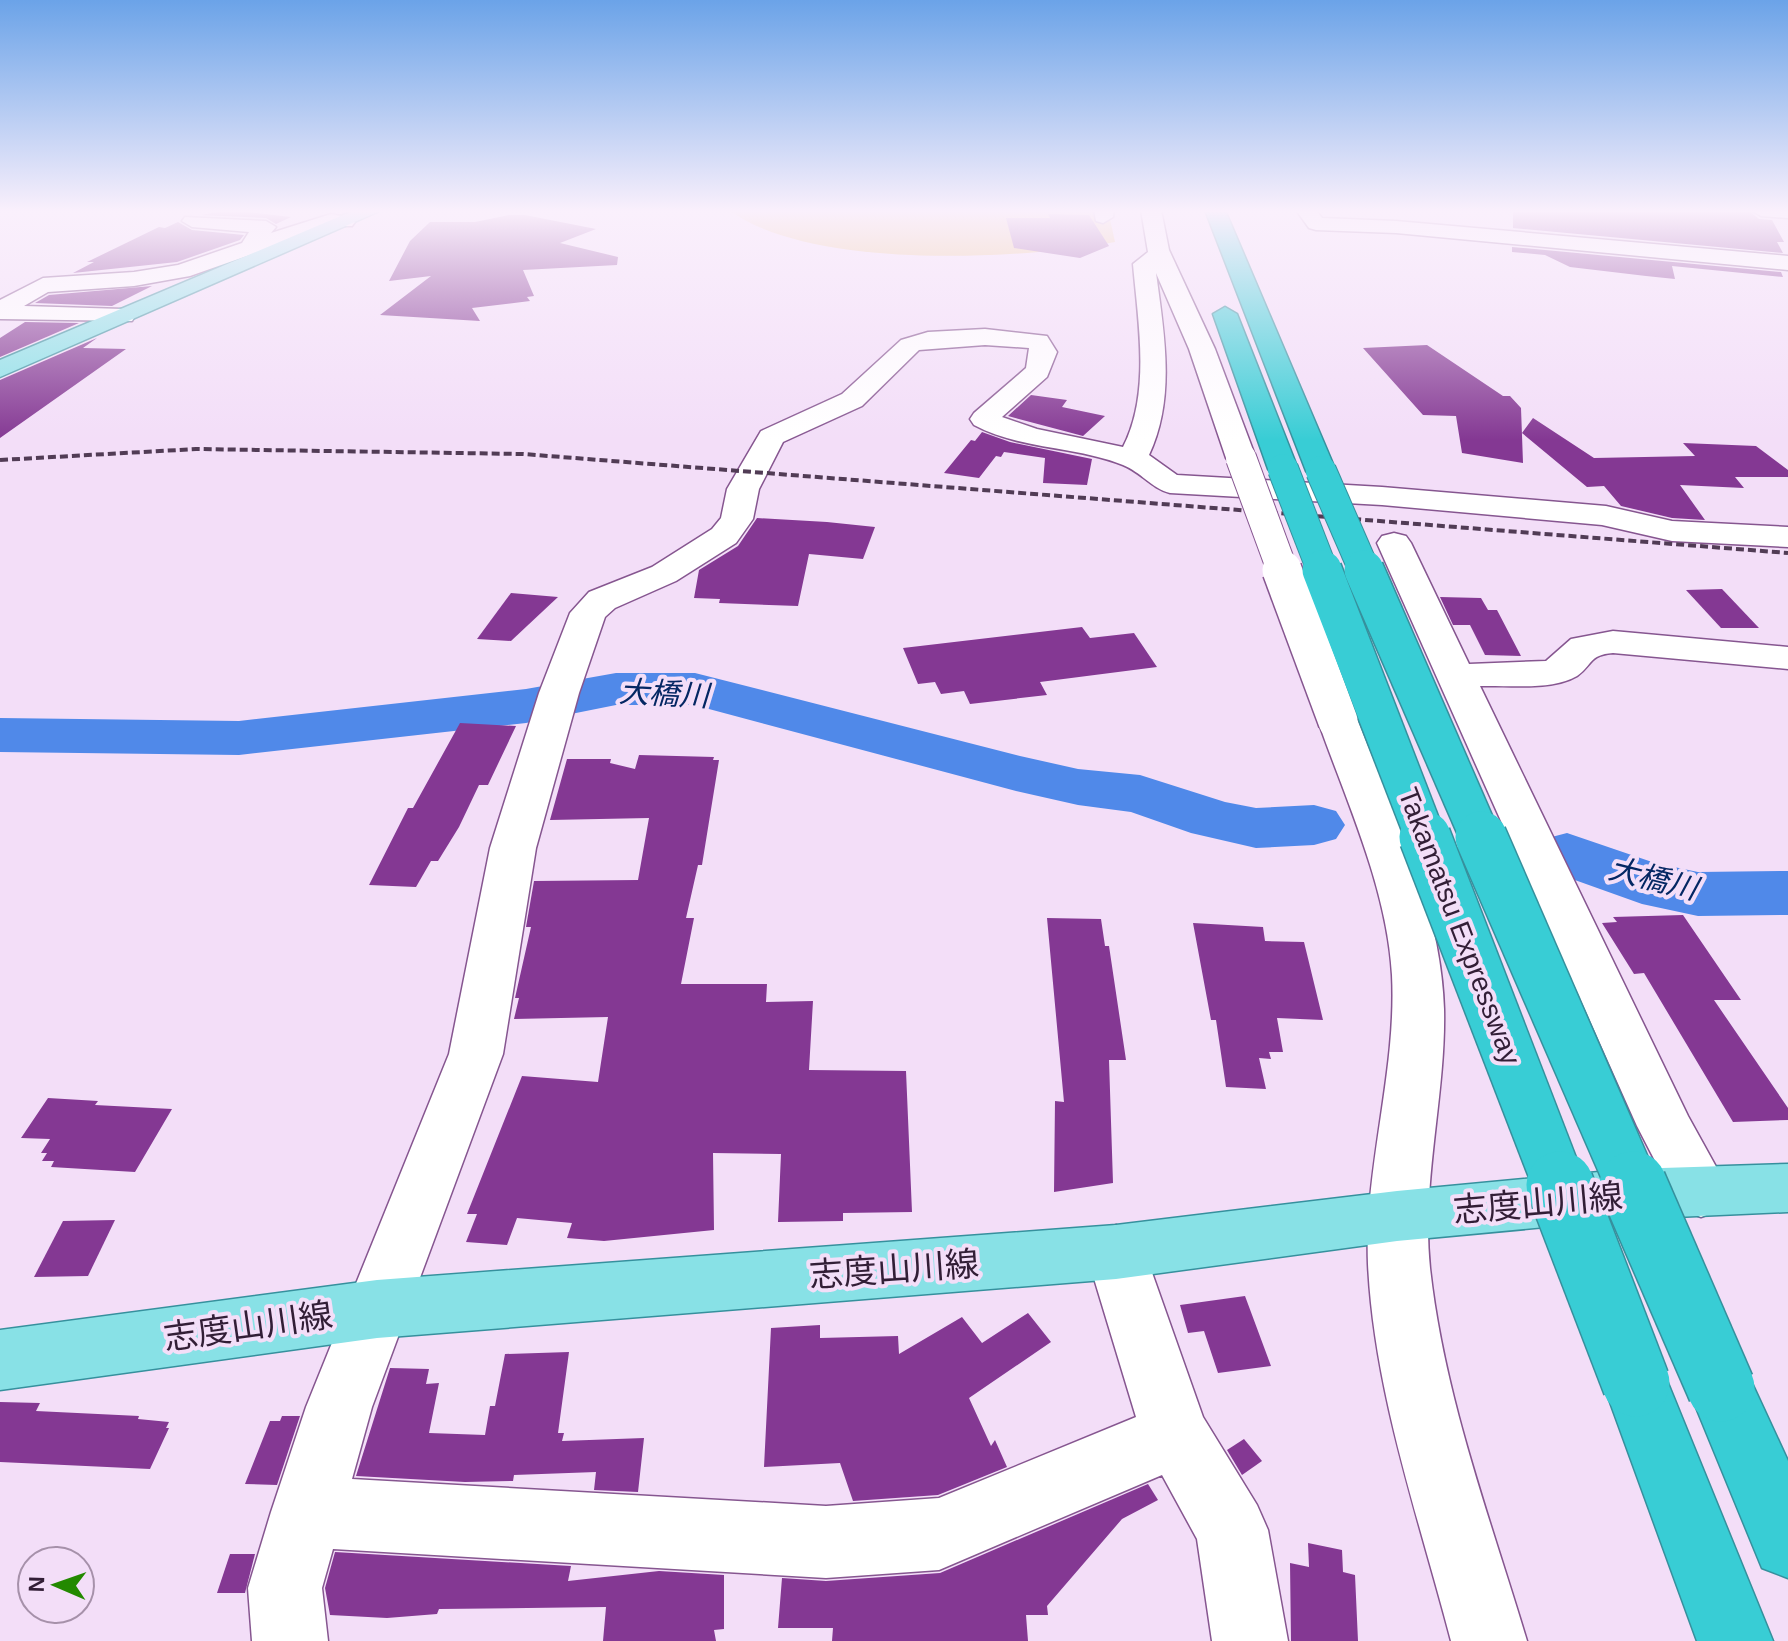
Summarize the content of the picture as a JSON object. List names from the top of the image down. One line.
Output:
{"streets":{"highway":["Takamatsu Expressway"],"main road":["志度山川線"]},"water":["大橋川"],"north":"left"}
